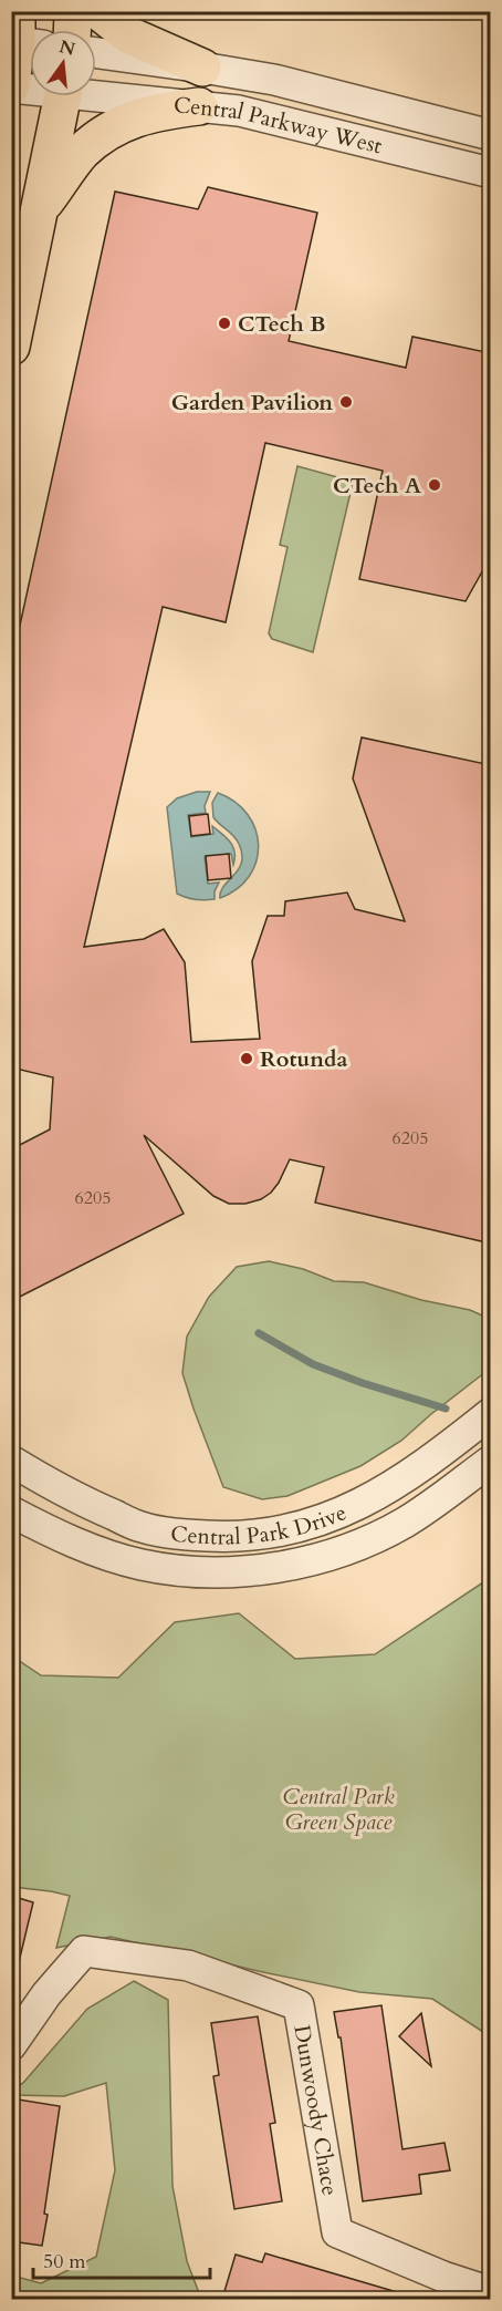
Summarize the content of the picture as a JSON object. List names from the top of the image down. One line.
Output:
{"streets":{"street":["Central Parkway West","Central Park Drive","Dunwoody Chace"]},"parks":["Central Park Green Space"],"places":["CTech B","Garden Pavilion","CTech A","Rotunda"],"house_numbers":["6205","6205"],"scale_bar":"50 m","north":"top"}
